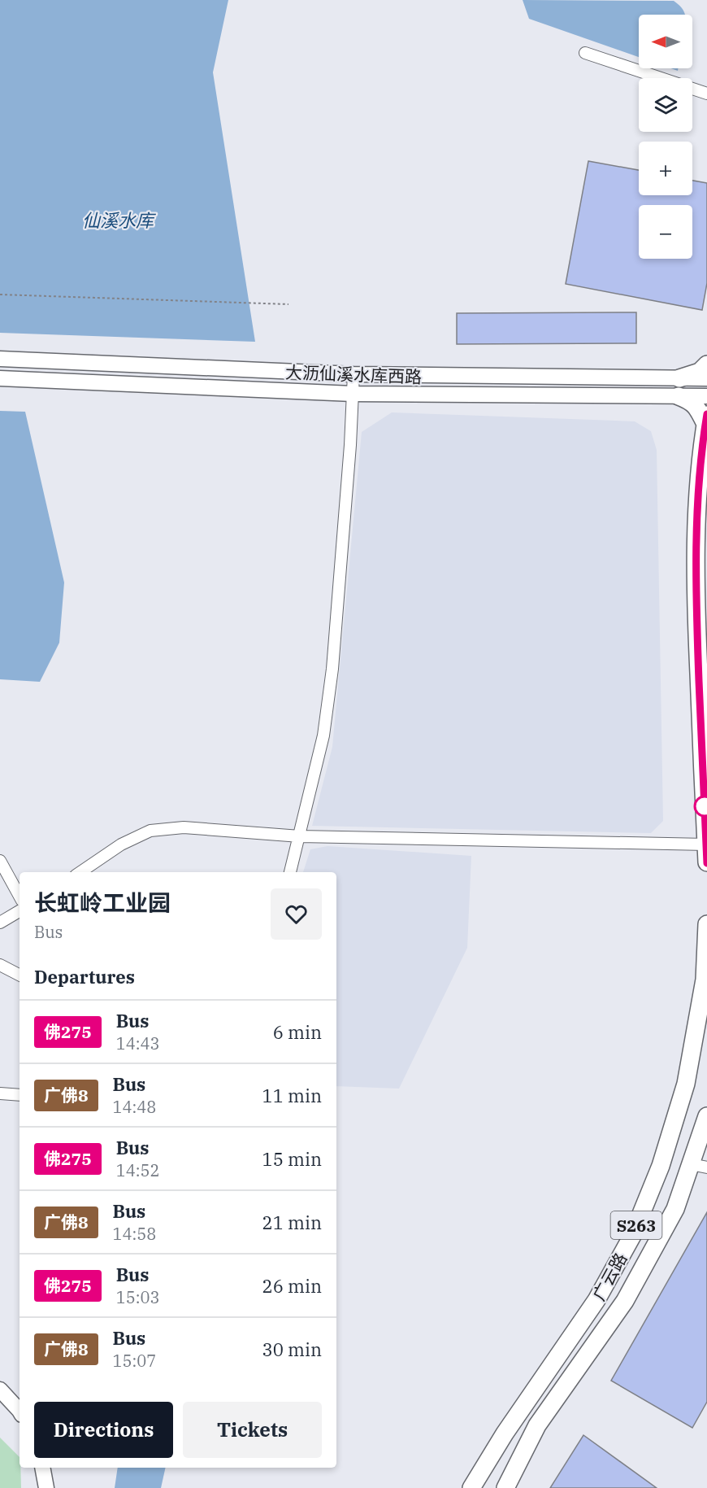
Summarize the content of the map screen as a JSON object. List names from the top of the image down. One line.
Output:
{"streets":{"main road":["S263","广云路"],"street":["大沥仙溪水库西路"]},"water":["仙溪水库"],"lines":["bus line 佛275"],"north":"left","page":{"map_buttons":["+","−"],"heading":[["长虹岭工业园","Bus"],"Departures"],"list":[{"mark":"佛275","name":"Bus","note":"14:43","value":"6 min"},{"mark":"广佛8","name":"Bus","note":"14:48","value":"11 min"},{"mark":"佛275","name":"Bus","note":"14:52","value":"15 min"},{"mark":"广佛8","name":"Bus","note":"14:58","value":"21 min"},{"mark":"佛275","name":"Bus","note":"15:03","value":"26 min"},{"mark":"广佛8","name":"Bus","note":"15:07","value":"30 min"}],"buttons":["Directions","Tickets"]}}
